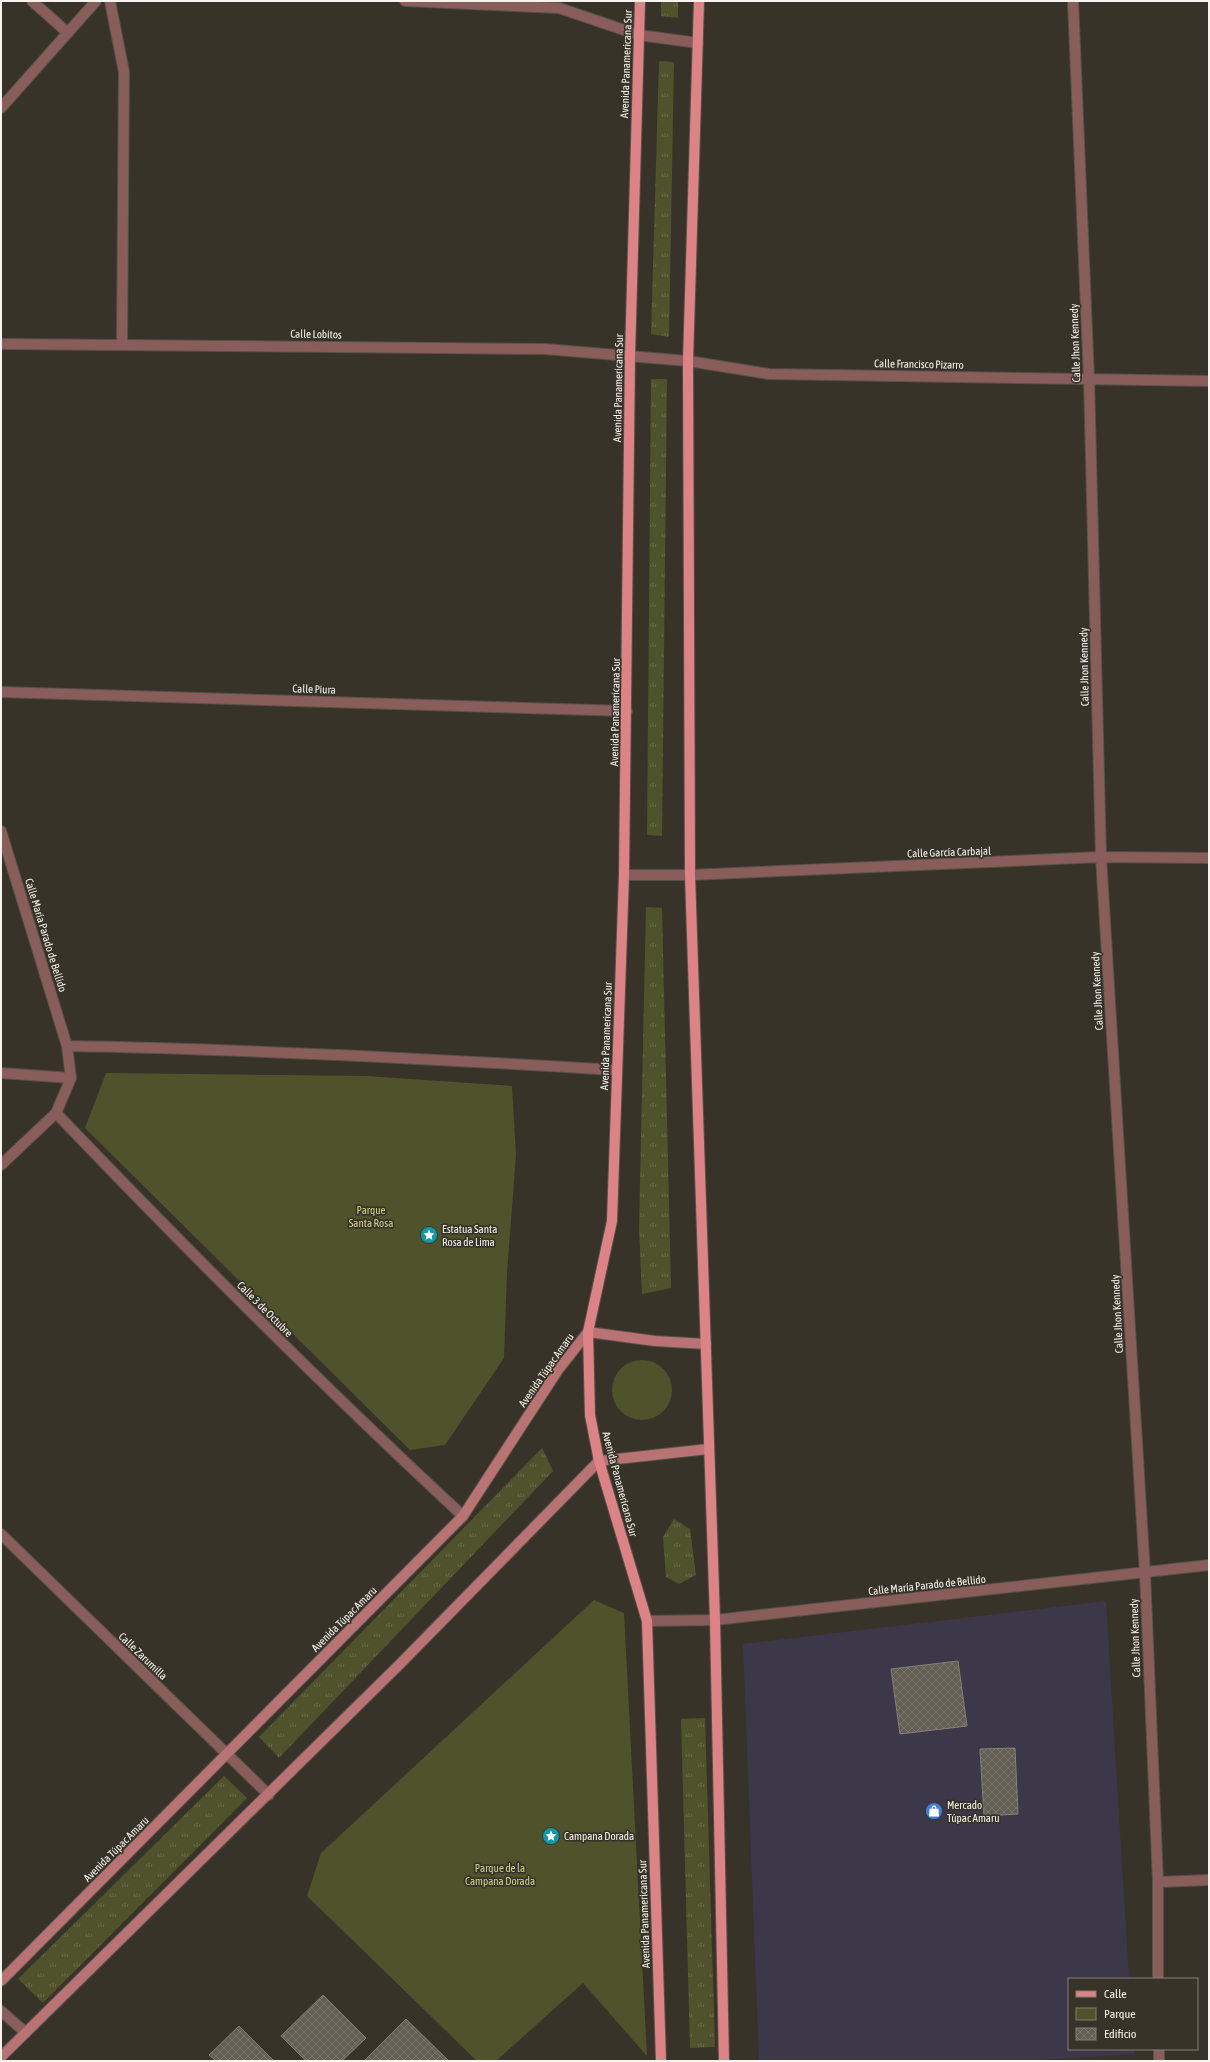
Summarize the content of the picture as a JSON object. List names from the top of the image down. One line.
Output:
{"streets":{"main road":["Avenida Panamericana Sur"],"street":["Calle Lobitos","Calle Jhon Kennedy","Calle Francisco Pizarro","Calle Piura","Calle García Carbajal","Calle María Parado de Bellido","Calle 3 de Octubre","Avenida Túpac Amaru","Calle Zarumilla"]},"crossings":[["Avenida Panamericana Sur","Calle Lobitos"],["Avenida Panamericana Sur","Calle Francisco Pizarro"],["Avenida Panamericana Sur","Calle Piura"],["Avenida Panamericana Sur","Calle García Carbajal"],["Avenida Panamericana Sur","Calle María Parado de Bellido"],["Avenida Panamericana Sur","Avenida Túpac Amaru"],["Calle Lobitos","Calle Francisco Pizarro"],["Calle Jhon Kennedy","Calle Francisco Pizarro"],["Calle Jhon Kennedy","Calle García Carbajal"],["Calle Jhon Kennedy","Calle María Parado de Bellido"],["Calle 3 de Octubre","Avenida Túpac Amaru"],["Avenida Túpac Amaru","Calle Zarumilla"]],"parks":["Parque Santa Rosa","Parque de la Campana Dorada"],"places":{"place":["Estatua Santa Rosa de Lima","Campana Dorada"],"shop":["Mercado Túpac Amaru"]},"legend":["Calle","Parque","Edificio"]}
